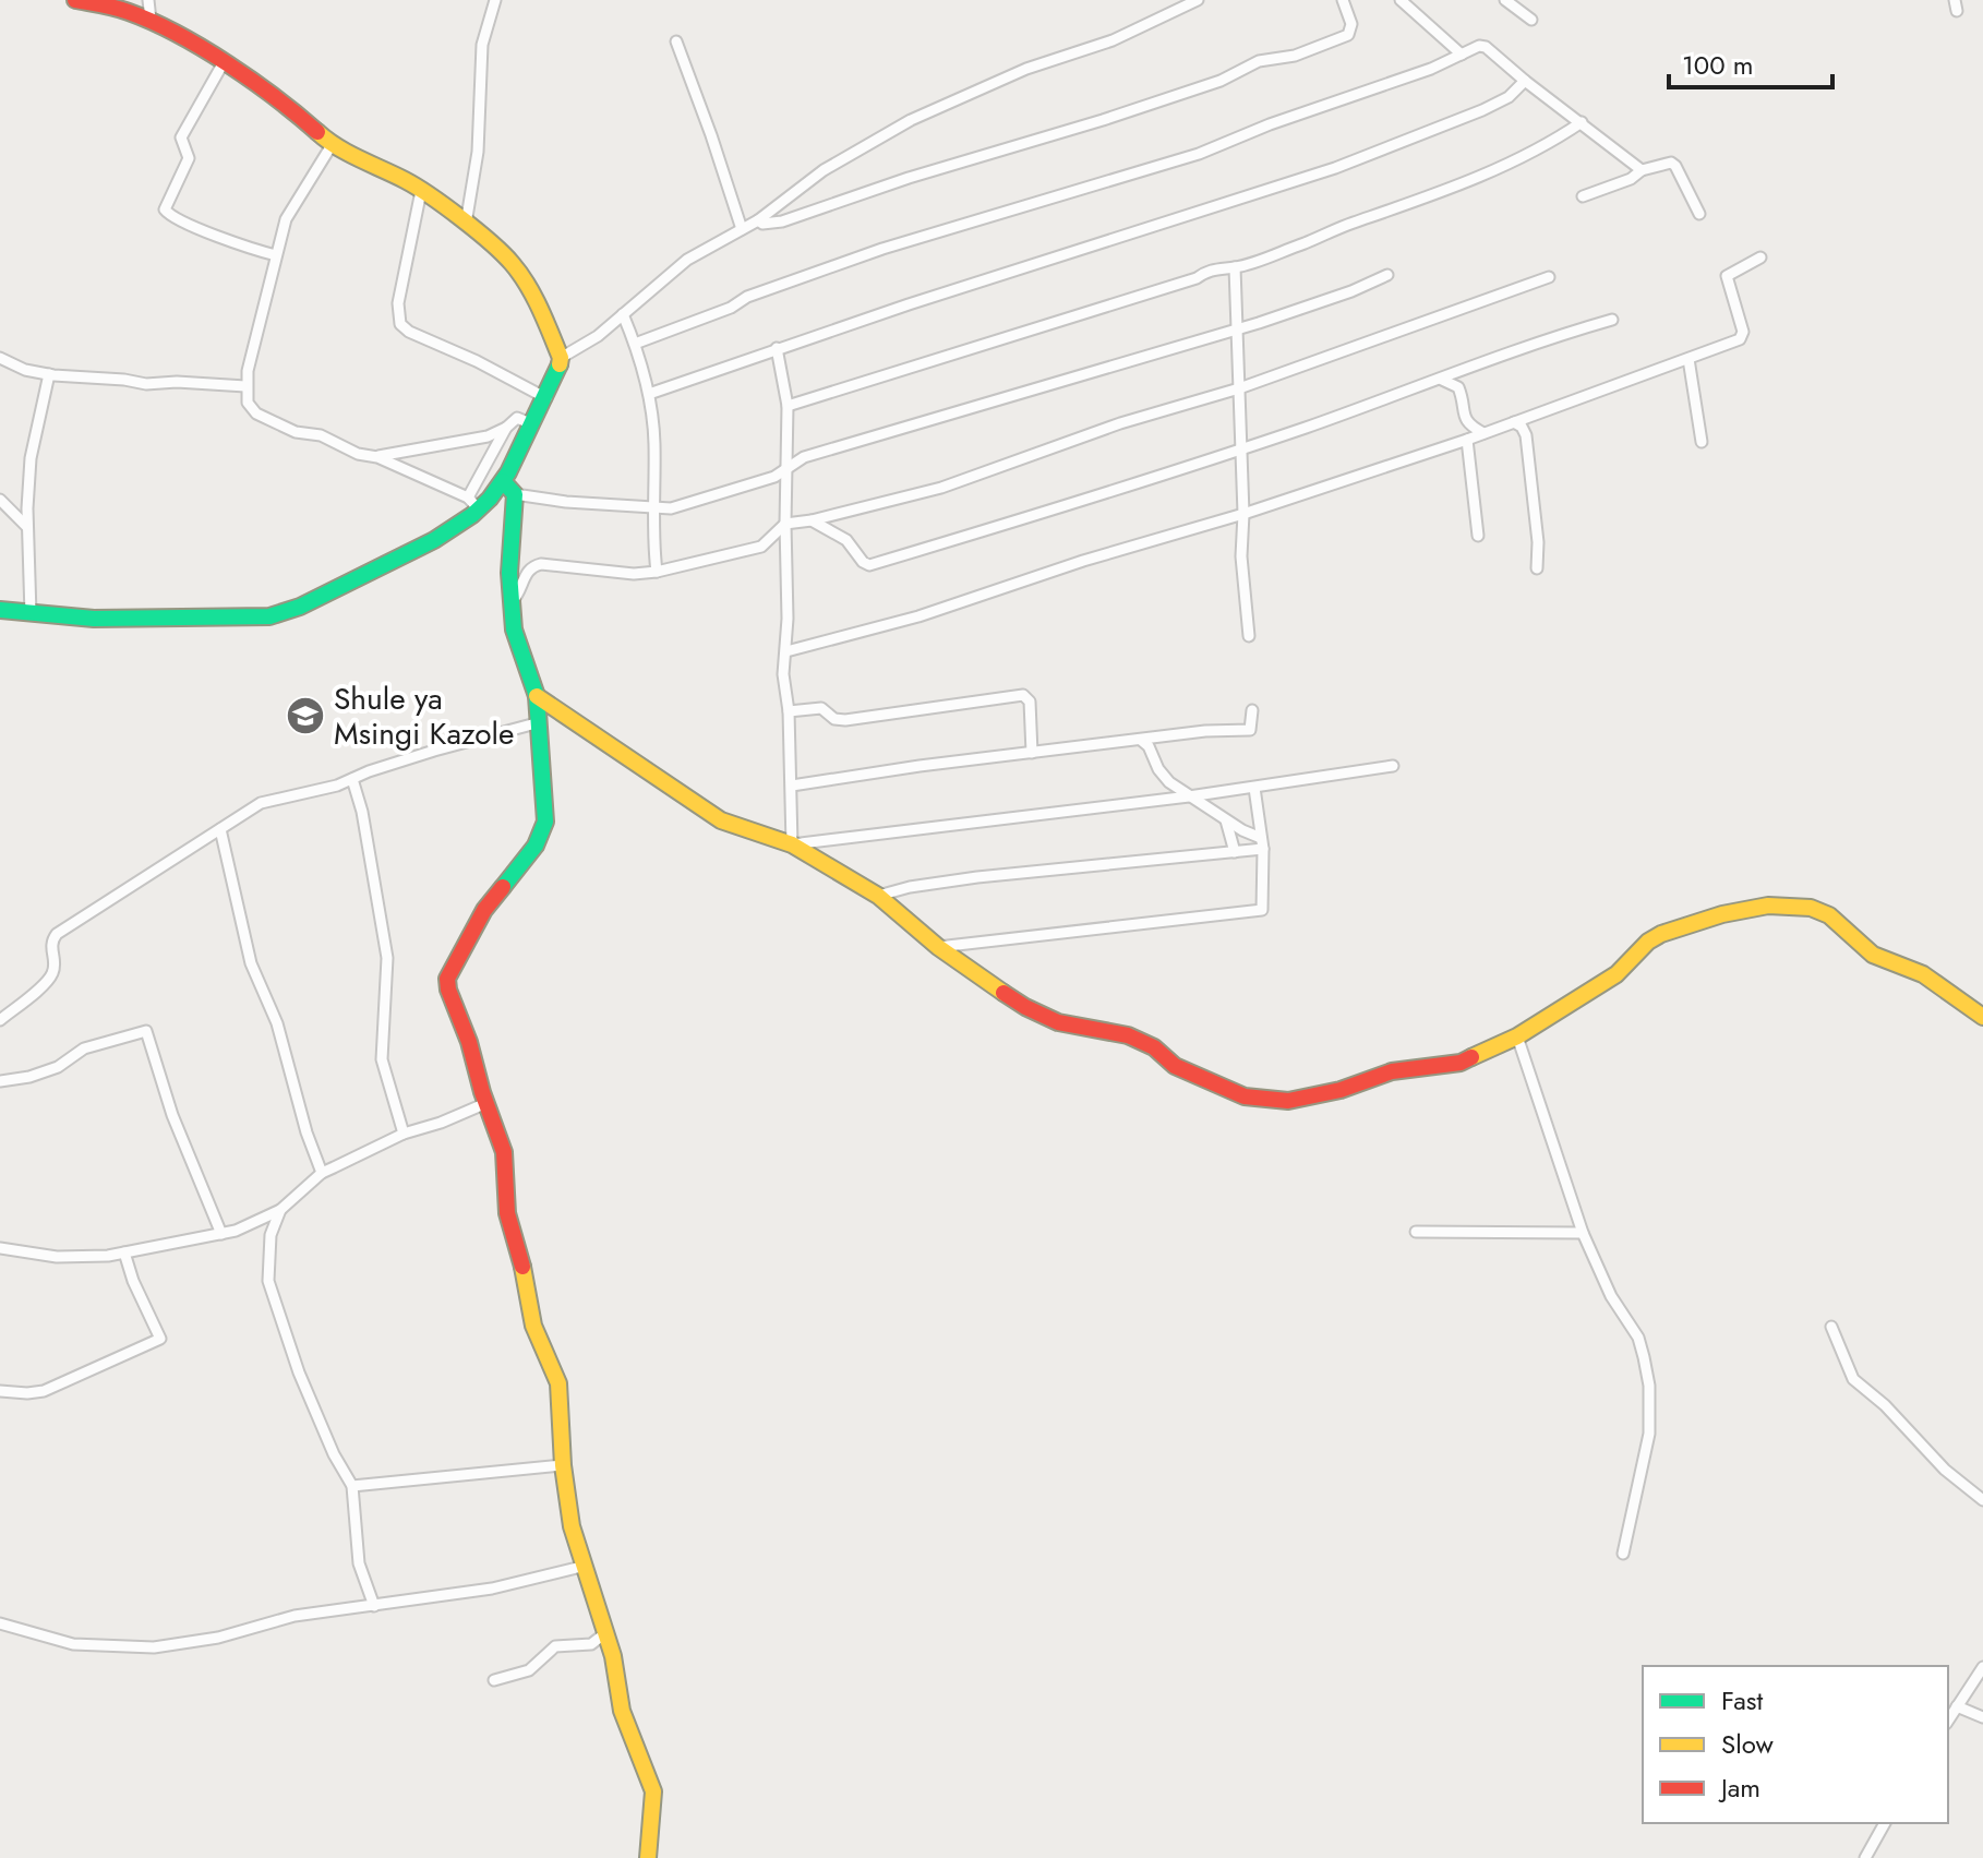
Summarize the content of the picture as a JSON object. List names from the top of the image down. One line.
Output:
{"places":{"school or university":["Shule ya Msingi Kazole"]},"legend":["Fast","Slow","Jam"],"scale_bar":"100 m"}
